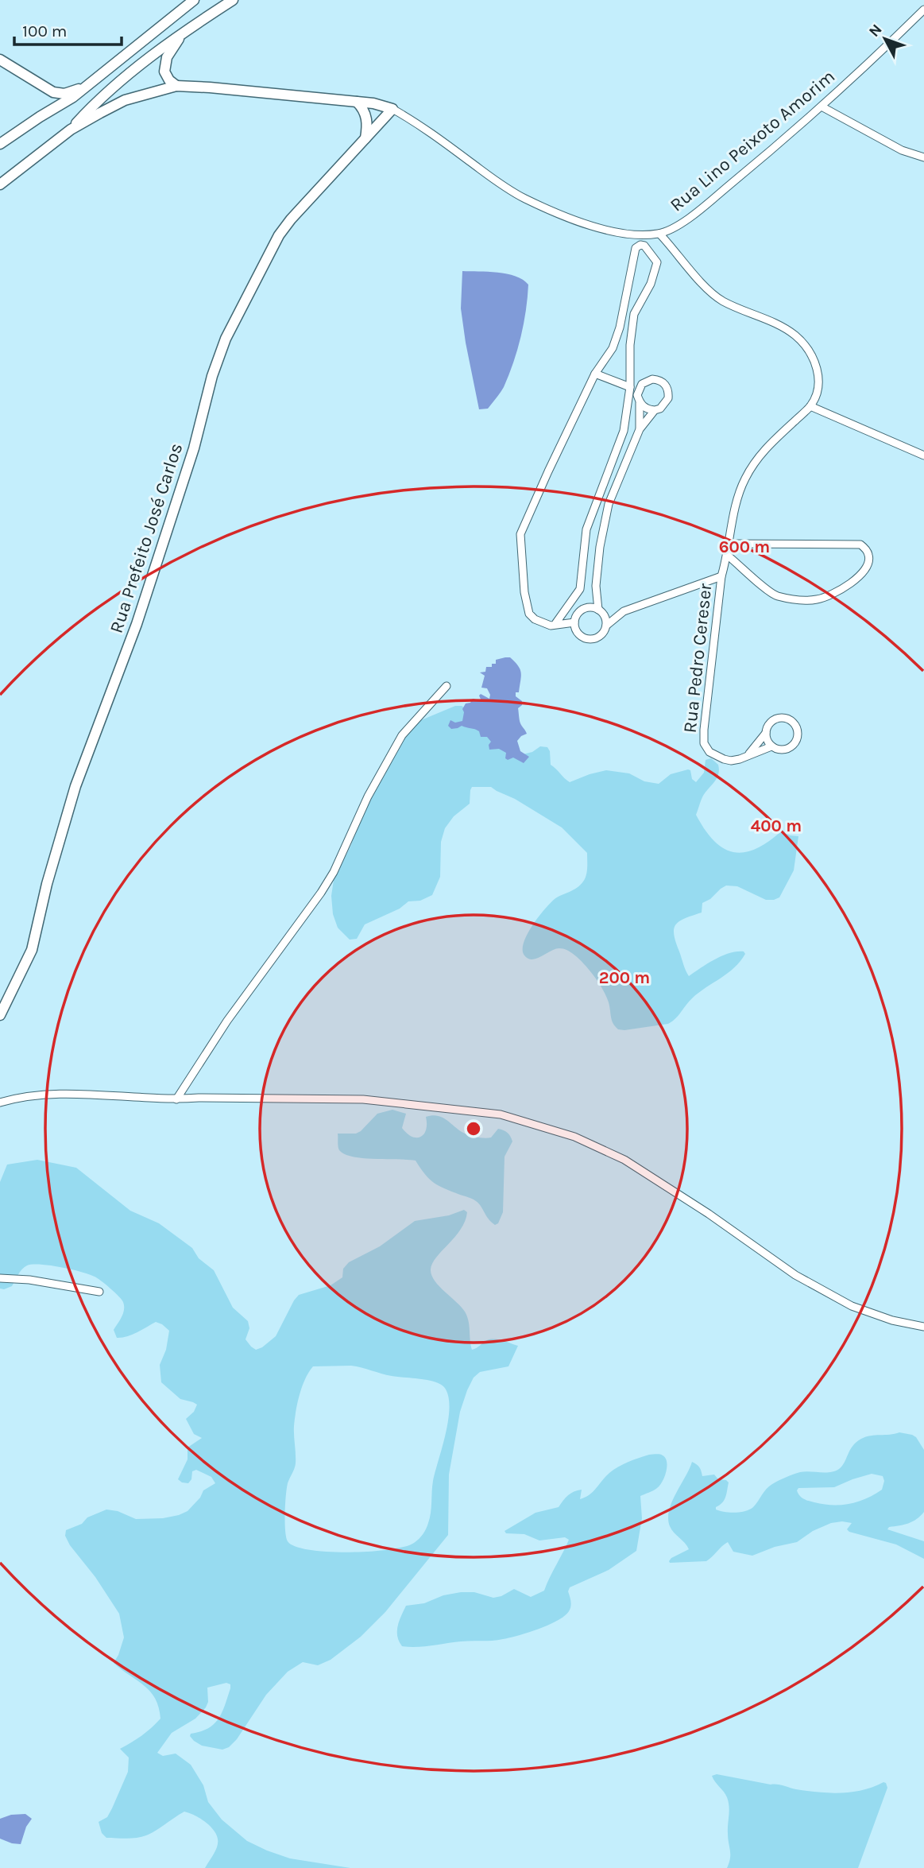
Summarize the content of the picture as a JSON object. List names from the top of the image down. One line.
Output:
{"streets":{"main road":["Rua Lino Peixoto Amorim","Rua Prefeito José Carlos"],"street":["Rua Pedro Cereser"]},"crossings":[["Rua Lino Peixoto Amorim","Rua Prefeito José Carlos"]],"scale_bar":"100 m","north":"top left","rings":["600 m","400 m","200 m"]}
